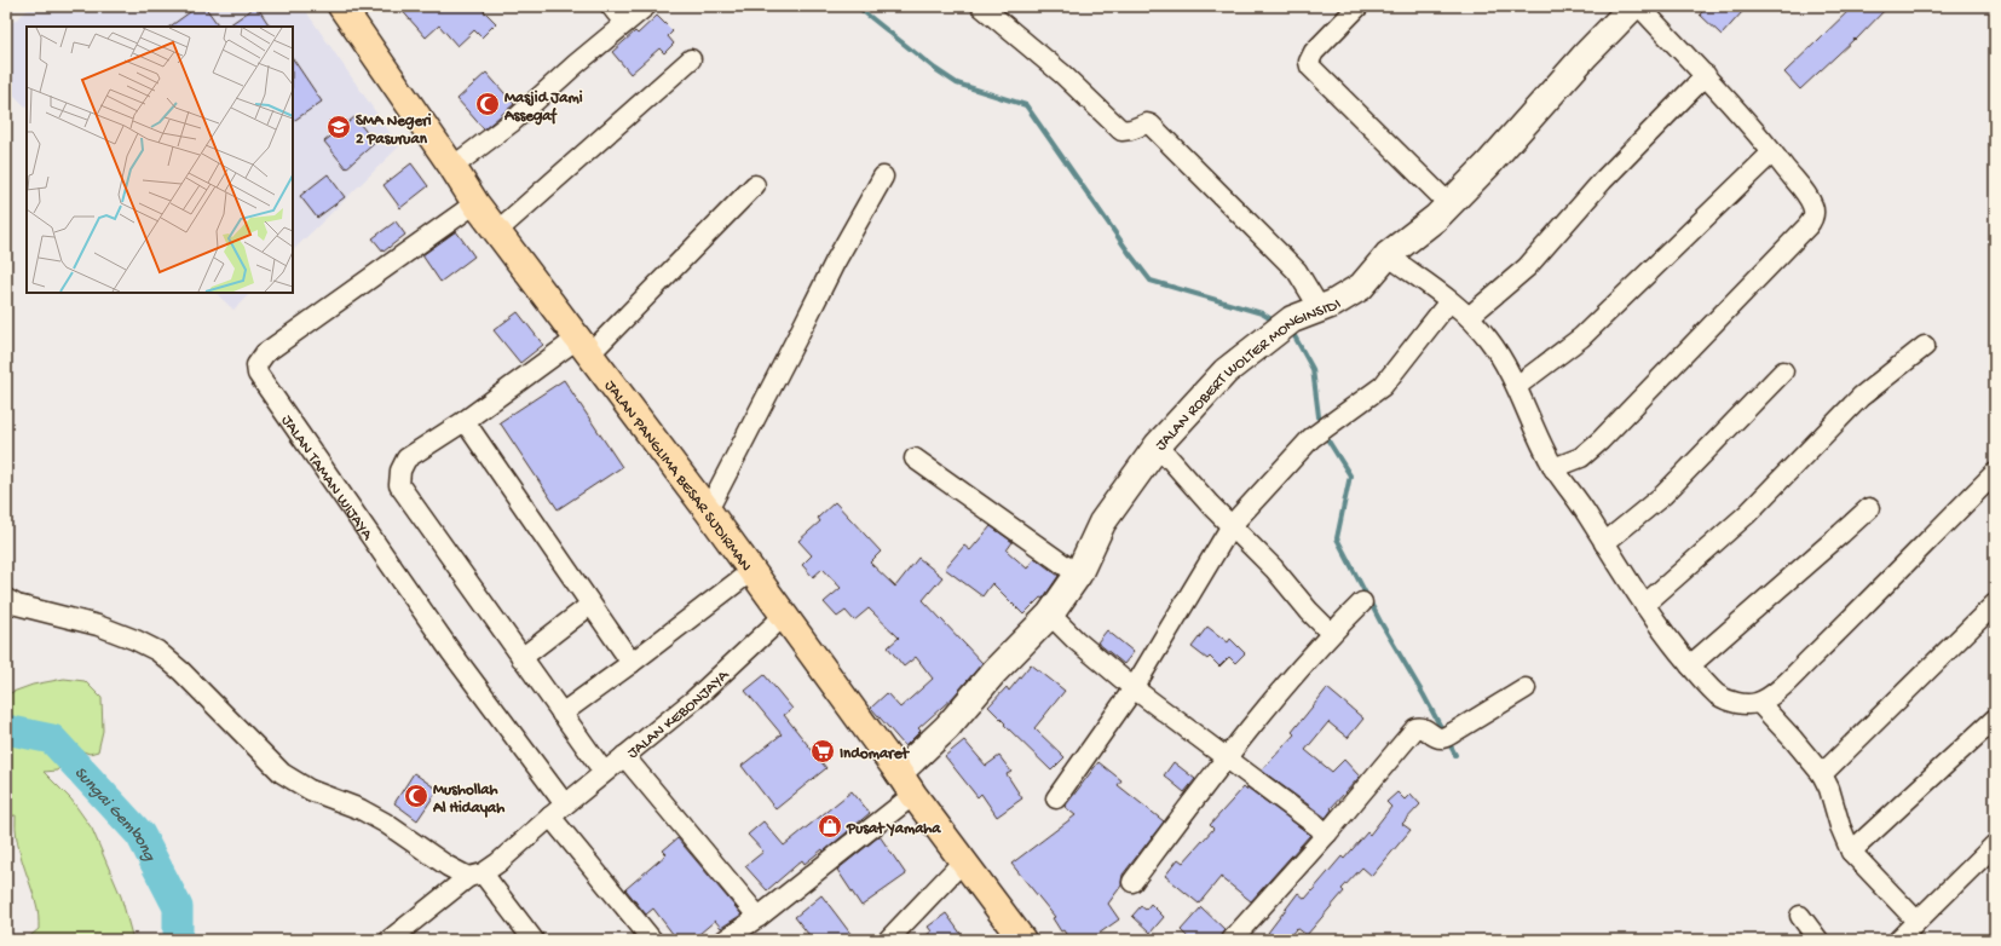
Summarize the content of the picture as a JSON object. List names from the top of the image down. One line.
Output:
{"streets":{"main road":["JALAN ROBERT WOLTER MONGINSIDI","JALAN PANGLIMA BESAR SUDIRMAN"],"street":["JALAN TAMAN WIJAYA","JALAN KEBONJAYA"]},"crossings":[["JALAN ROBERT WOLTER MONGINSIDI","JALAN PANGLIMA BESAR SUDIRMAN"],["JALAN PANGLIMA BESAR SUDIRMAN","JALAN TAMAN WIJAYA"],["JALAN PANGLIMA BESAR SUDIRMAN","JALAN KEBONJAYA"],["JALAN TAMAN WIJAYA","JALAN KEBONJAYA"]],"water":["Sungai Gembong"],"places":{"mosque":["Masjid Jami Assegaf","Mushollah Al Hidayah"],"school or university":["SMA Negeri 2 Pasuruan"],"supermarket":["Indomaret"],"shop":["Pusat Yamaha"]}}
